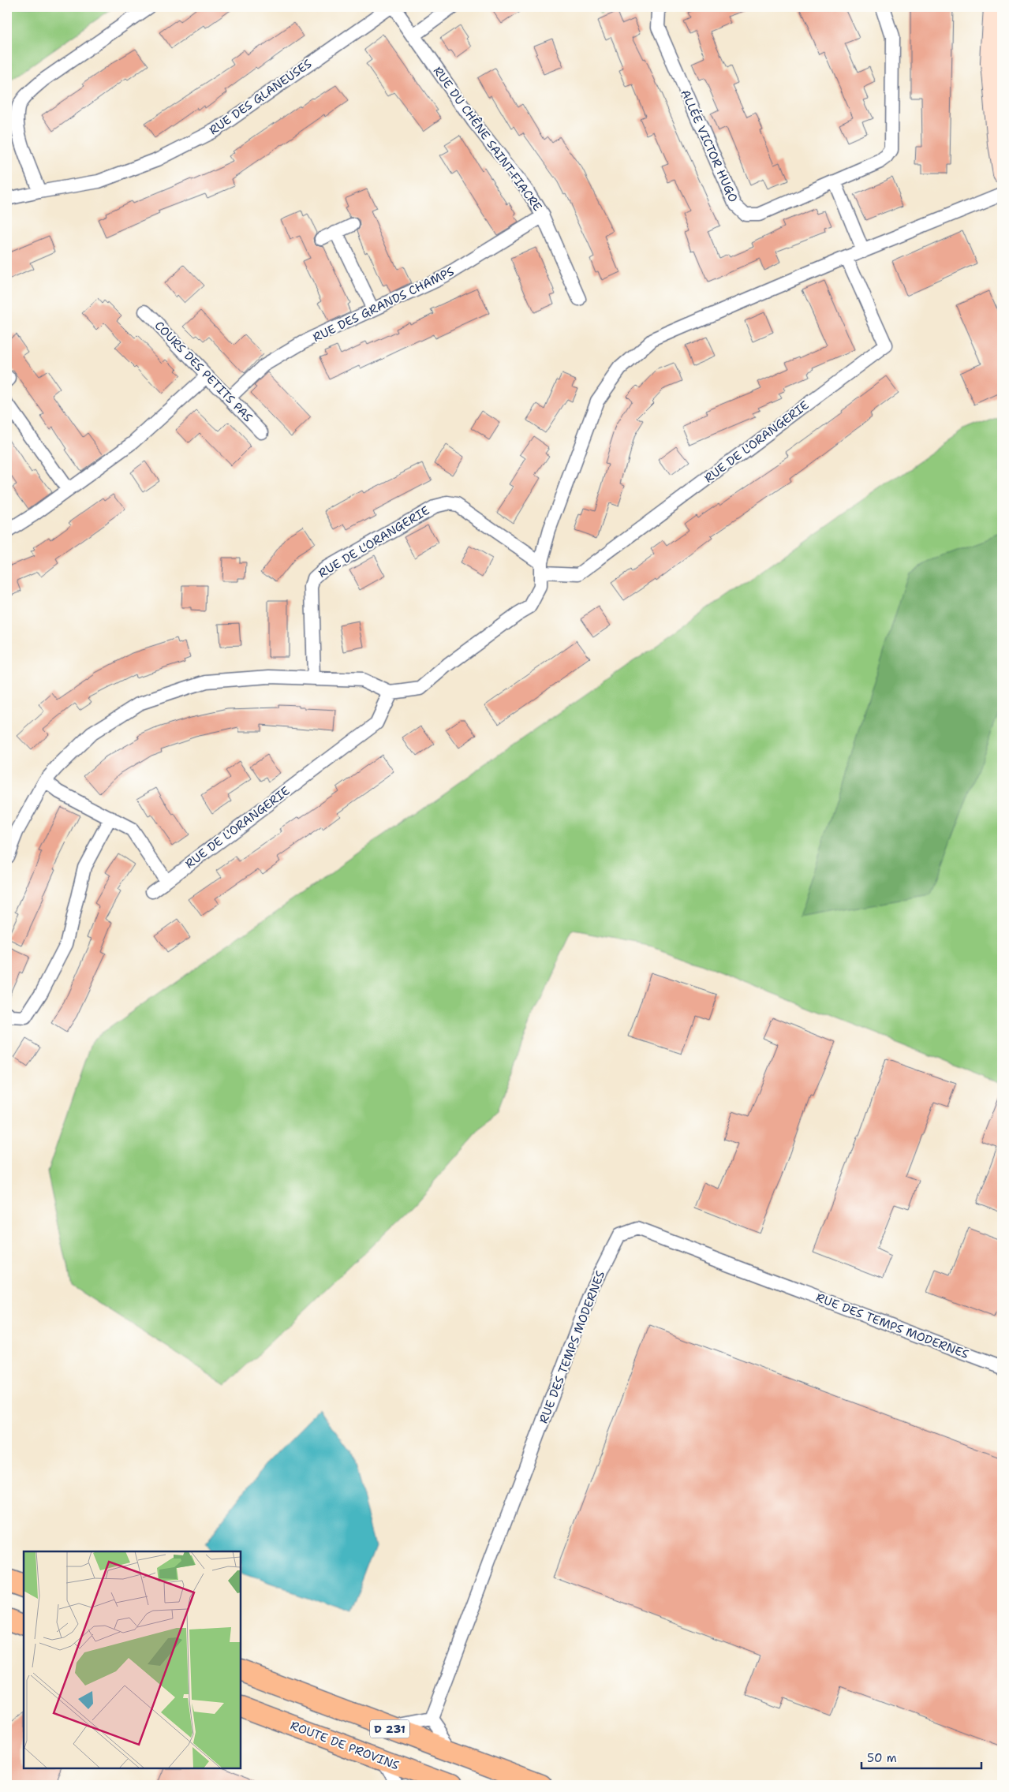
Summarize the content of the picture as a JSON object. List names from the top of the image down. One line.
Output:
{"streets":{"main road":["D 231","ROUTE DE PROVINS"],"street":["RUE DES GLANEUSES","RUE DU CHÊNE SAINT-FIACRE","ALLÉE VICTOR HUGO","RUE DES GRANDS CHAMPS","COURS DES PETITS PAS","RUE DE L'ORANGERIE","RUE DES TEMPS MODERNES"]},"crossings":[["RUE DES GLANEUSES","RUE DU CHÊNE SAINT-FIACRE"],["RUE DU CHÊNE SAINT-FIACRE","RUE DES GRANDS CHAMPS"],["RUE DES GRANDS CHAMPS","COURS DES PETITS PAS"]],"scale_bar":"50 m"}
